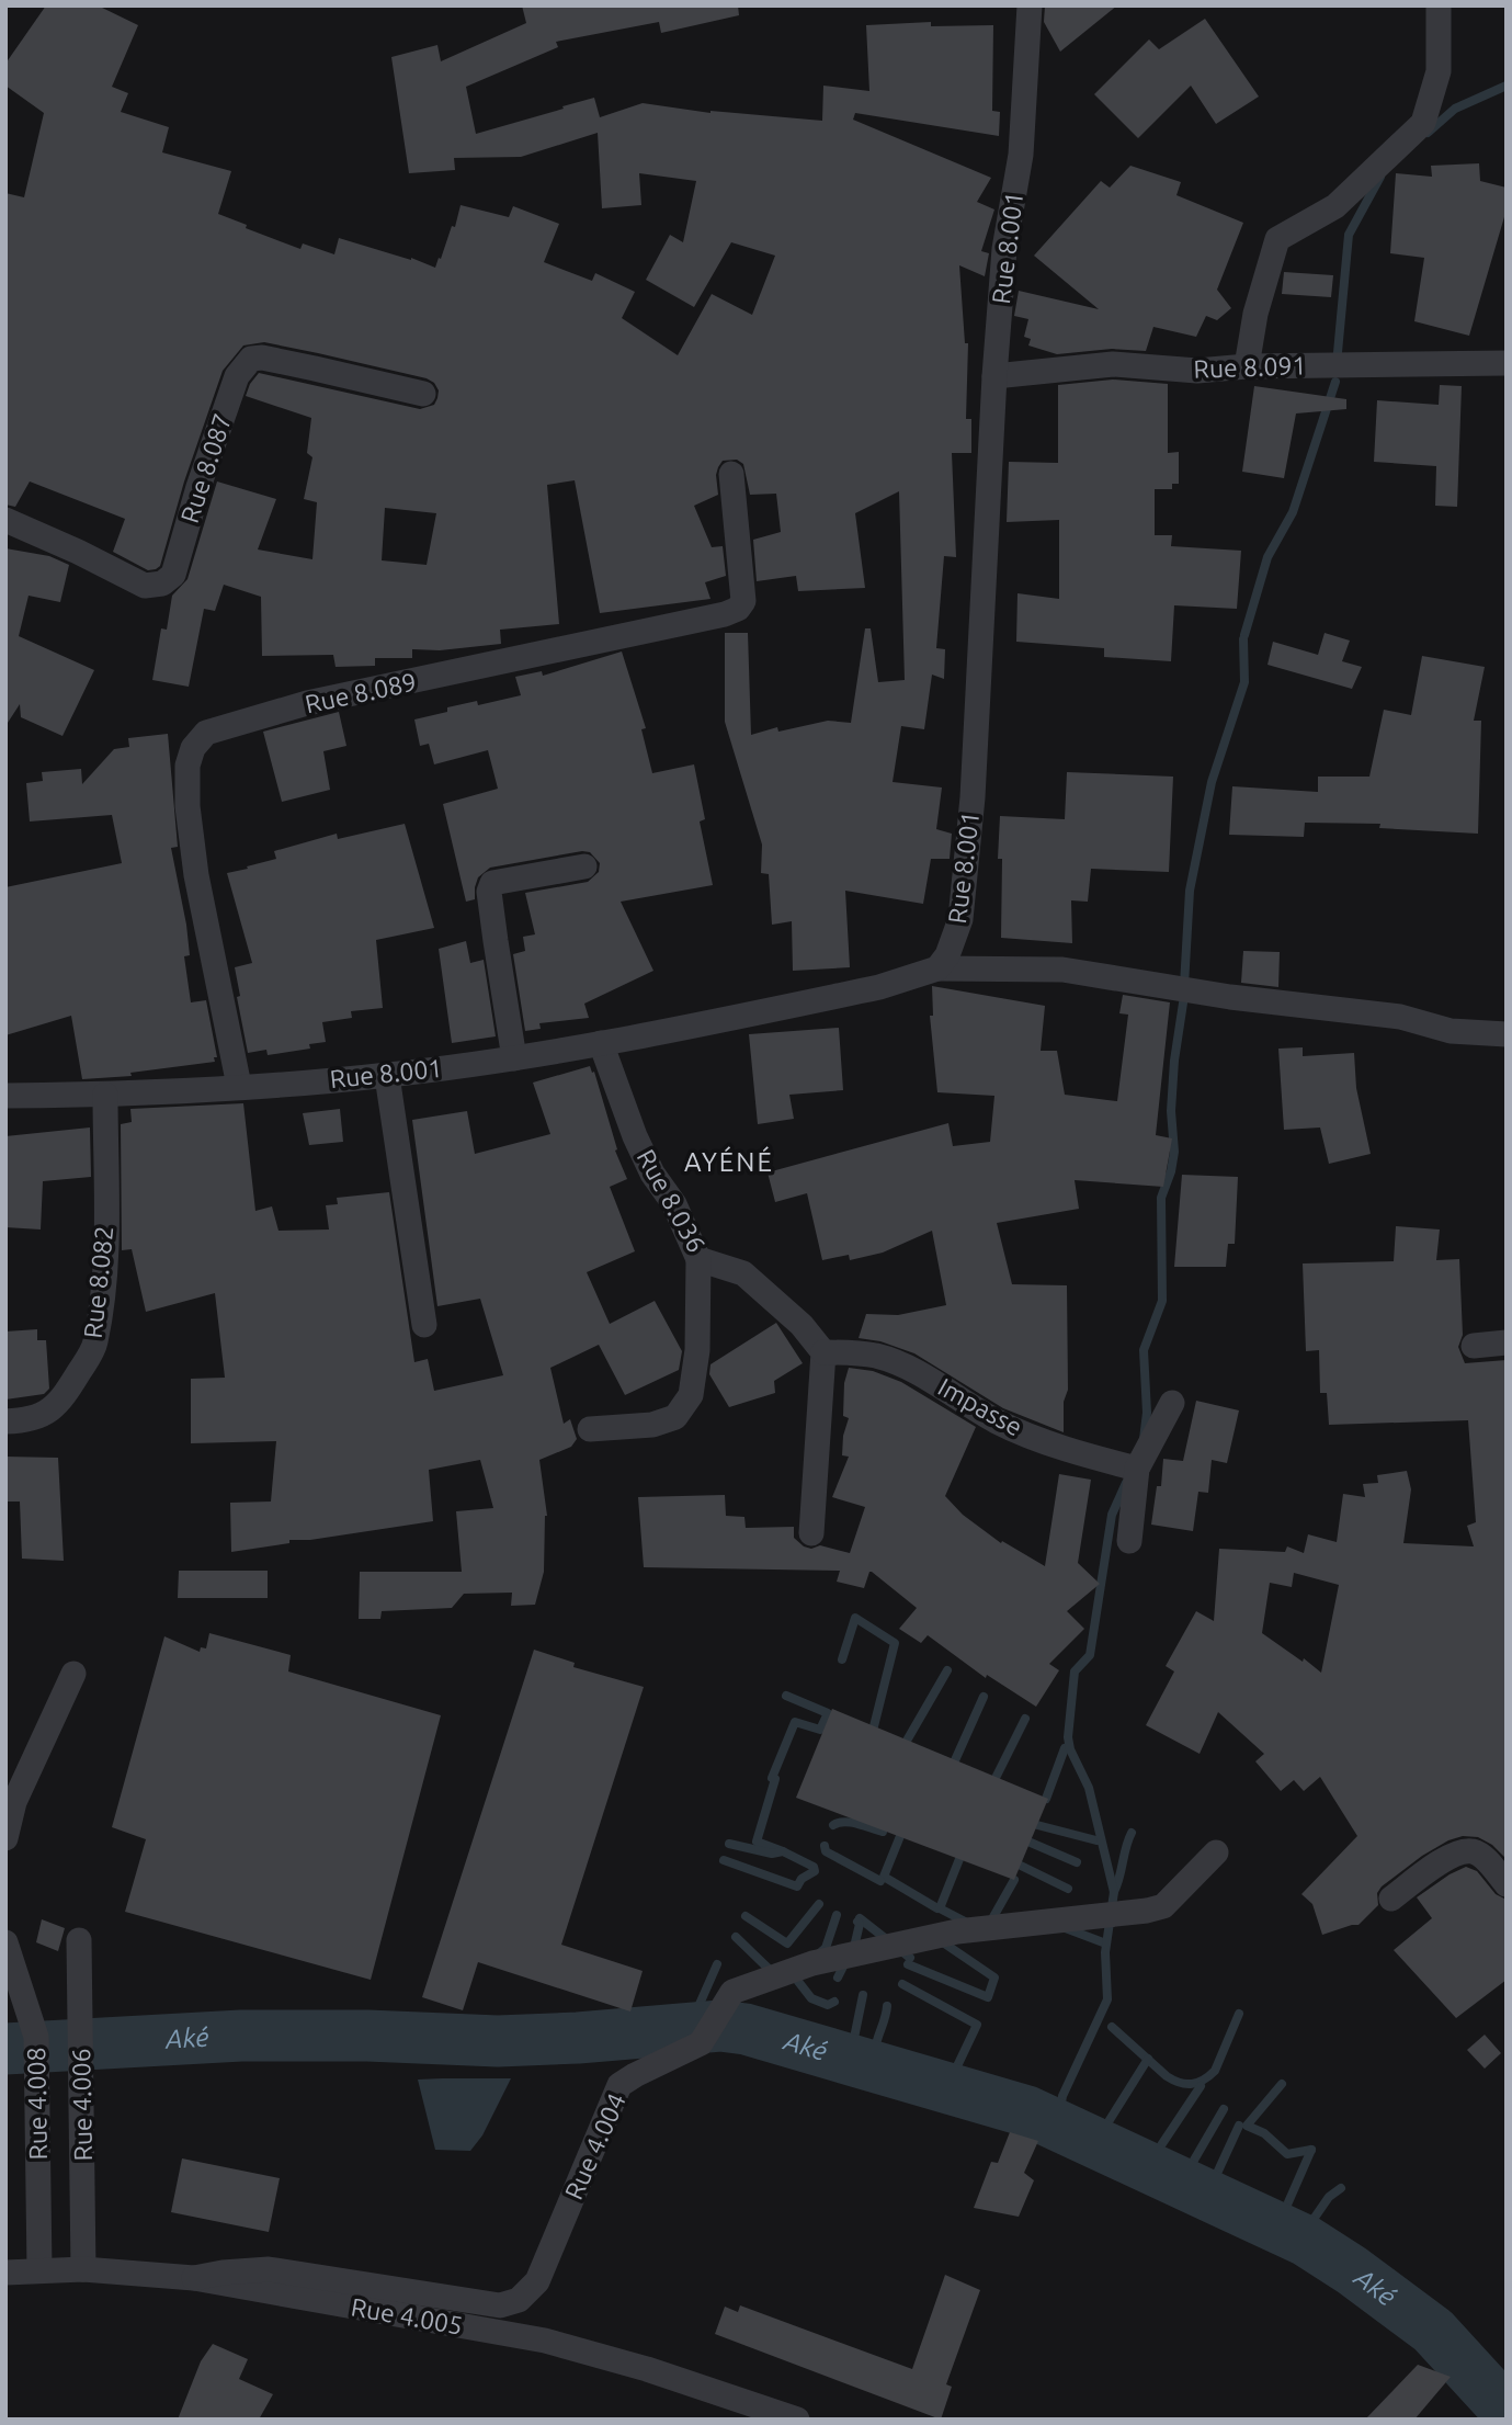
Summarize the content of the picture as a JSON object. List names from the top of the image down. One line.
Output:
{"streets":{"street":["Rue 8.001","Rue 8.091","Rue 8.087","Rue 8.089","Rue 8.036","Rue 8.082","Impasse","Rue 4.008","Rue 4.006","Rue 4.004","Rue 4.005"]},"crossings":[["Rue 8.001","Rue 8.091"],["Rue 8.001","Rue 8.089"],["Rue 8.001","Rue 8.036"],["Rue 8.001","Rue 8.082"],["Rue 8.036","Impasse"],["Rue 4.008","Rue 4.005"],["Rue 4.006","Rue 4.005"],["Rue 4.004","Rue 4.005"]],"districts":["AYÉNÉ"],"water":["Aké"]}
